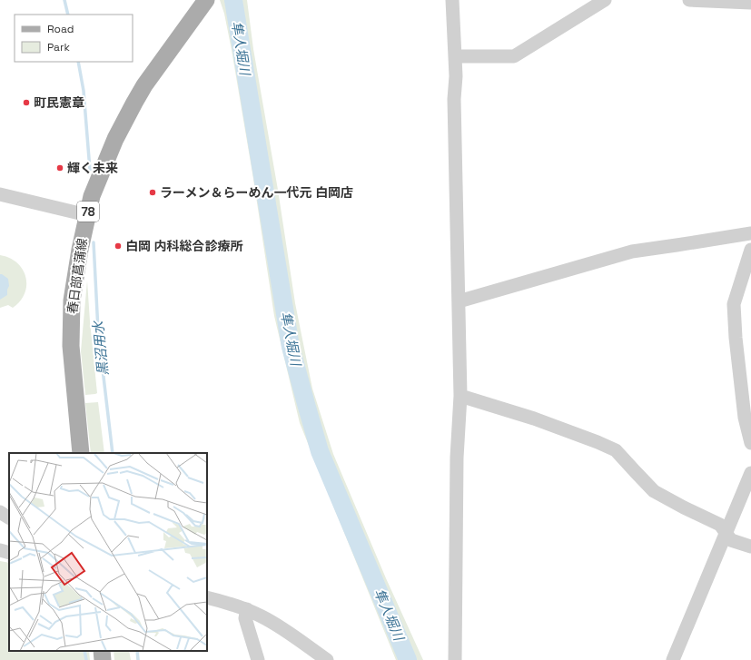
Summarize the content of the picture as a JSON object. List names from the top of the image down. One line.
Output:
{"streets":{"main road":["78","春日部菖蒲線"]},"water":["隼人堀川","黒沼用水"],"places":["町民憲章","輝く未来","ラーメン＆らーめん一代元 白岡店","白岡 内科総合診療所"],"legend":["Road","Park"]}
